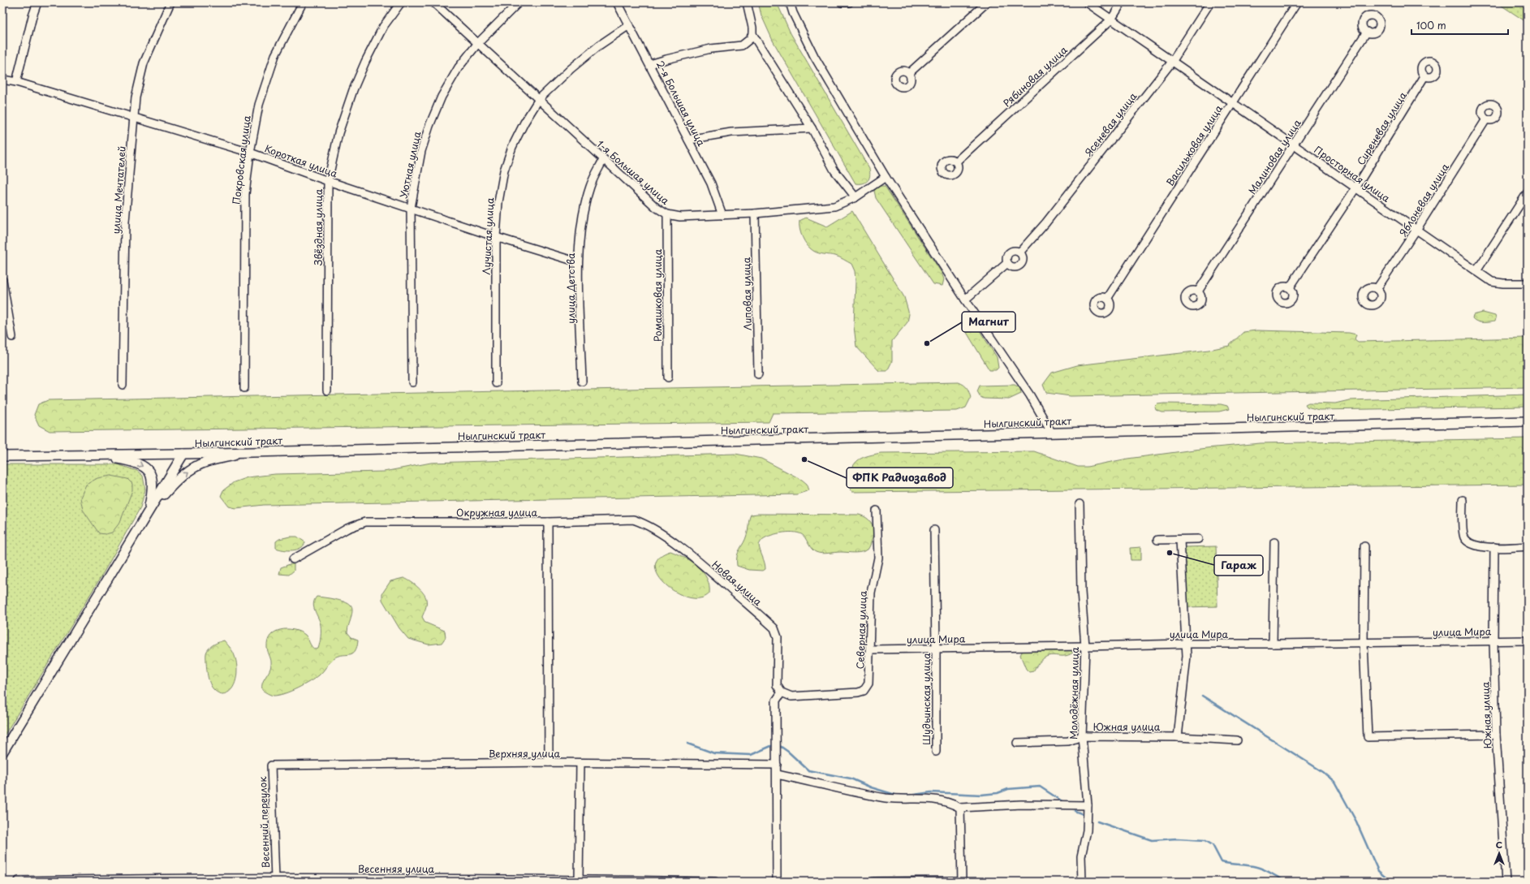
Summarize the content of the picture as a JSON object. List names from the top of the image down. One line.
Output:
{"streets":{"main road":["Нылгинский тракт"],"street":["Рябиновая улица","2-я Большая улица","Ясеневая улица","Сиреневая улица","Васильковая улица","Малиновая улица","Покровская улица","Короткая улица","Уютная улица","1-я Большая улица","Просторная улица","улица Мечтателей","Яблоневая улица","Звёздная улица","Лучистая улица","улица Детства","Липовая улица","Ромашковая улица","Окружная улица","Новая улица","Северная улица","улица Мира","Молодёжная улица","Шудьинская улица","Южная улица","Верхняя улица","Весенний переулок","Весенняя улица"]},"crossings":[["Рябиновая улица","Просторная улица"],["2-я Большая улица","1-я Большая улица"],["2-я Большая улица","Лучистая улица"],["Ясеневая улица","Просторная улица"],["Сиреневая улица","Просторная улица"],["Васильковая улица","Просторная улица"],["Малиновая улица","Просторная улица"],["Покровская улица","Короткая улица"],["Короткая улица","Уютная улица"],["Короткая улица","улица Мечтателей"],["Короткая улица","Звёздная улица"],["Короткая улица","Лучистая улица"],["Короткая улица","улица Детства"],["Уютная улица","1-я Большая улица"],["1-я Большая улица","Лучистая улица"],["1-я Большая улица","улица Детства"],["1-я Большая улица","Липовая улица"],["1-я Большая улица","Ромашковая улица"],["Просторная улица","Яблоневая улица"],["Окружная улица","Новая улица"],["Окружная улица","Верхняя улица"],["Новая улица","Северная улица"],["Северная улица","улица Мира"],["улица Мира","Молодёжная улица"],["улица Мира","Шудьинская улица"],["улица Мира","Южная улица"],["Молодёжная улица","Южная улица"],["Верхняя улица","Весенний переулок"],["Весенний переулок","Весенняя улица"]],"places":["Магнит","ФПК Радиозавод","Гараж"],"scale_bar":"100 m","north":"top"}
